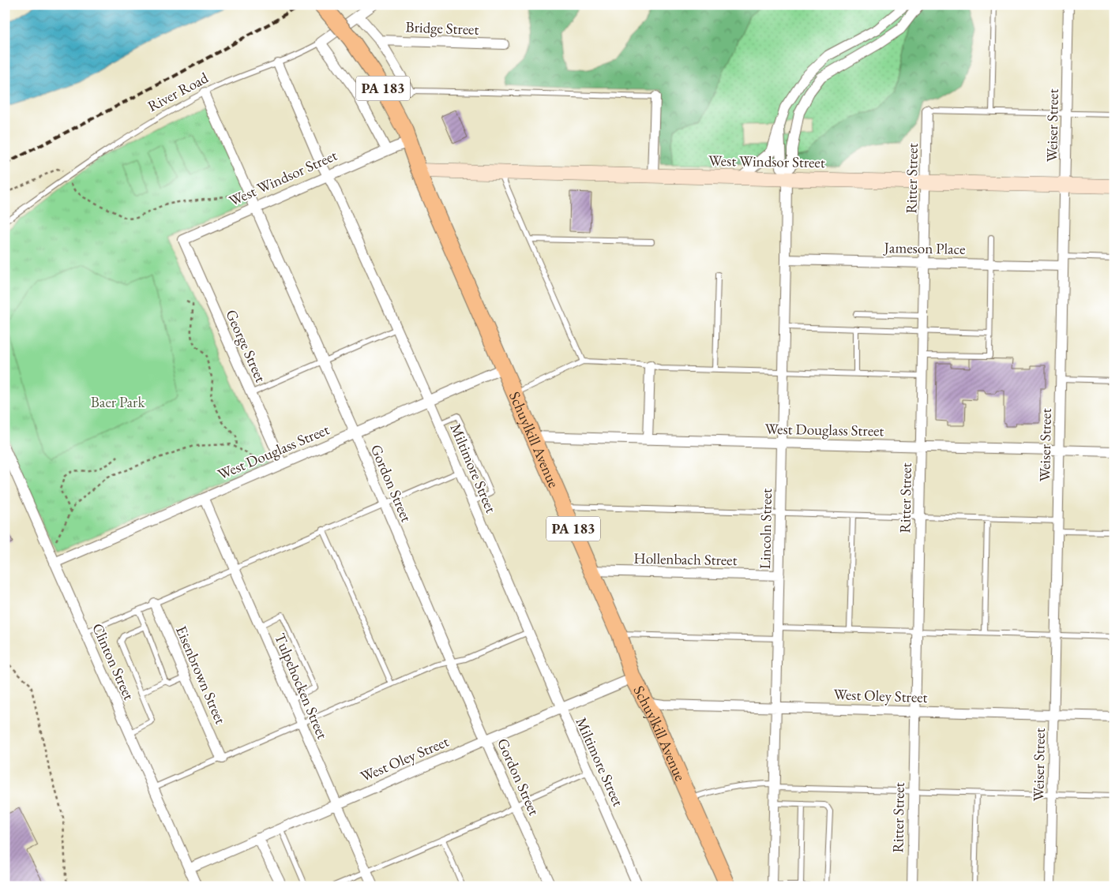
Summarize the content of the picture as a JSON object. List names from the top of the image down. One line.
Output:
{"streets":{"main road":["PA 183","West Windsor Street","Schuylkill Avenue"],"street":["Bridge Street","River Road","Weiser Street","Ritter Street","Jameson Place","George Street","West Douglass Street","Miltimore Street","Gordon Street","Lincoln Street","Hollenbach Street","Clinton Street","Eisenbrown Street","Tulpehocken Street","West Oley Street"]},"crossings":[["River Road","Schuylkill Avenue"],["River Road","Miltimore Street"],["River Road","Gordon Street"],["Weiser Street","West Windsor Street"],["Weiser Street","Jameson Place"],["Weiser Street","West Douglass Street"],["Weiser Street","West Oley Street"],["West Windsor Street","Ritter Street"],["West Windsor Street","George Street"],["West Windsor Street","Schuylkill Avenue"],["West Windsor Street","Miltimore Street"],["West Windsor Street","Gordon Street"],["West Windsor Street","Lincoln Street"],["Ritter Street","Jameson Place"],["Ritter Street","West Douglass Street"],["Ritter Street","West Oley Street"],["Jameson Place","Lincoln Street"],["George Street","West Douglass Street"],["West Douglass Street","Schuylkill Avenue"],["West Douglass Street","Miltimore Street"],["West Douglass Street","Gordon Street"],["West Douglass Street","Lincoln Street"],["West Douglass Street","Clinton Street"],["West Douglass Street","Tulpehocken Street"],["Schuylkill Avenue","Hollenbach Street"],["Schuylkill Avenue","West Oley Street"],["Miltimore Street","West Oley Street"],["Gordon Street","West Oley Street"],["Lincoln Street","Hollenbach Street"],["Lincoln Street","West Oley Street"],["Clinton Street","West Oley Street"],["Tulpehocken Street","West Oley Street"]],"parks":["Baer Park"]}
